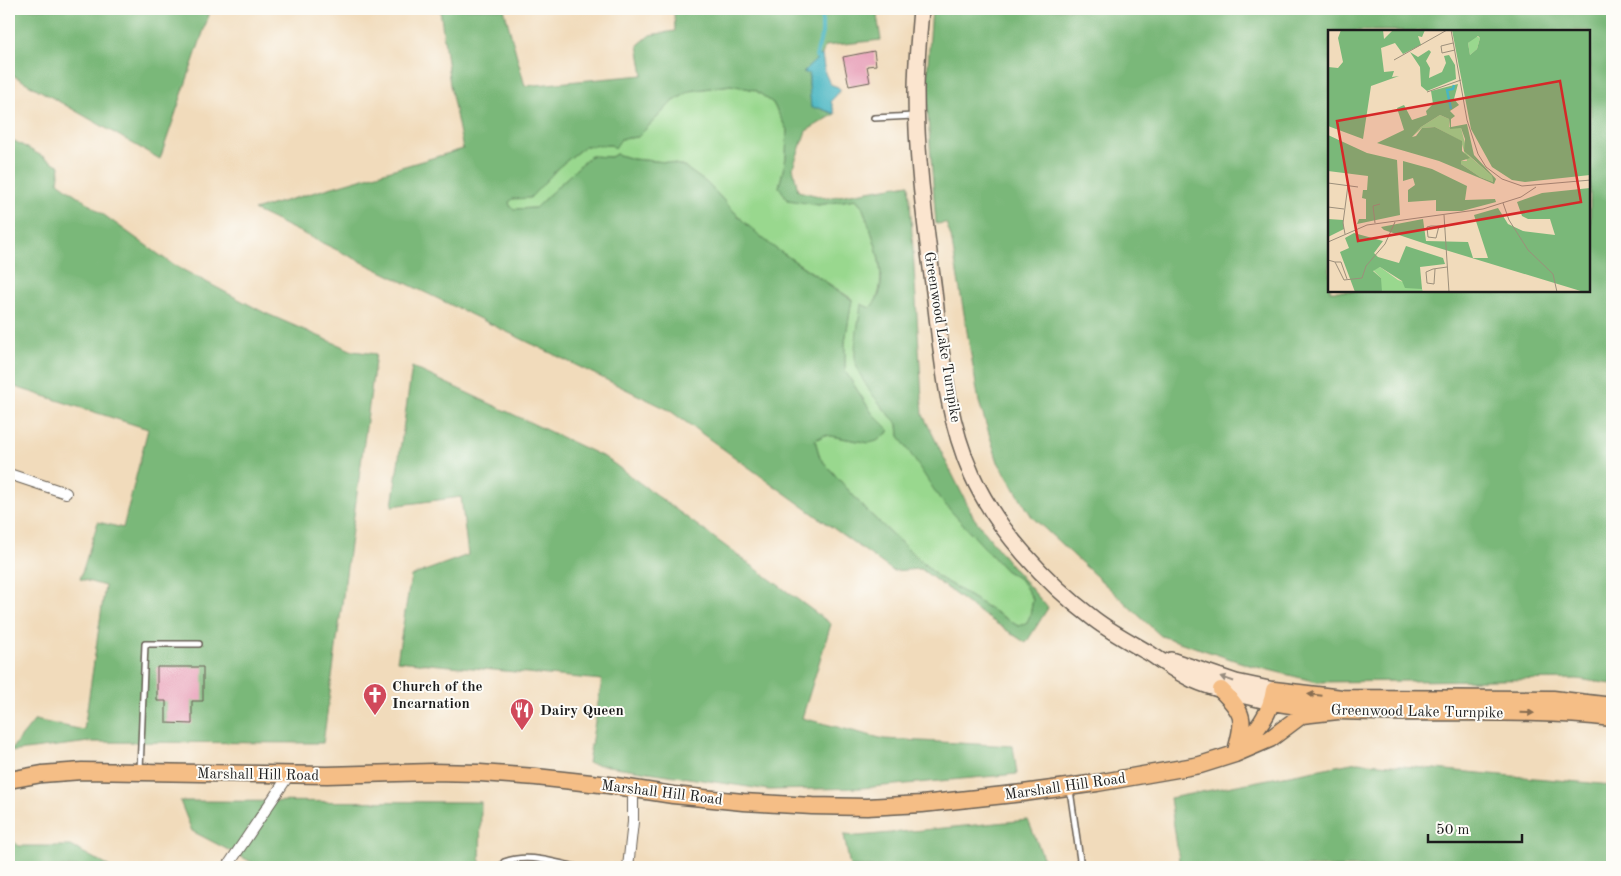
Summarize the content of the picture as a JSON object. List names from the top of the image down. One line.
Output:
{"streets":{"main road":["Greenwood Lake Turnpike","Marshall Hill Road"]},"crossings":[["Greenwood Lake Turnpike","Marshall Hill Road"]],"places":{"church":["Church of the Incarnation"],"restaurant":["Dairy Queen"]},"scale_bar":"50 m"}
